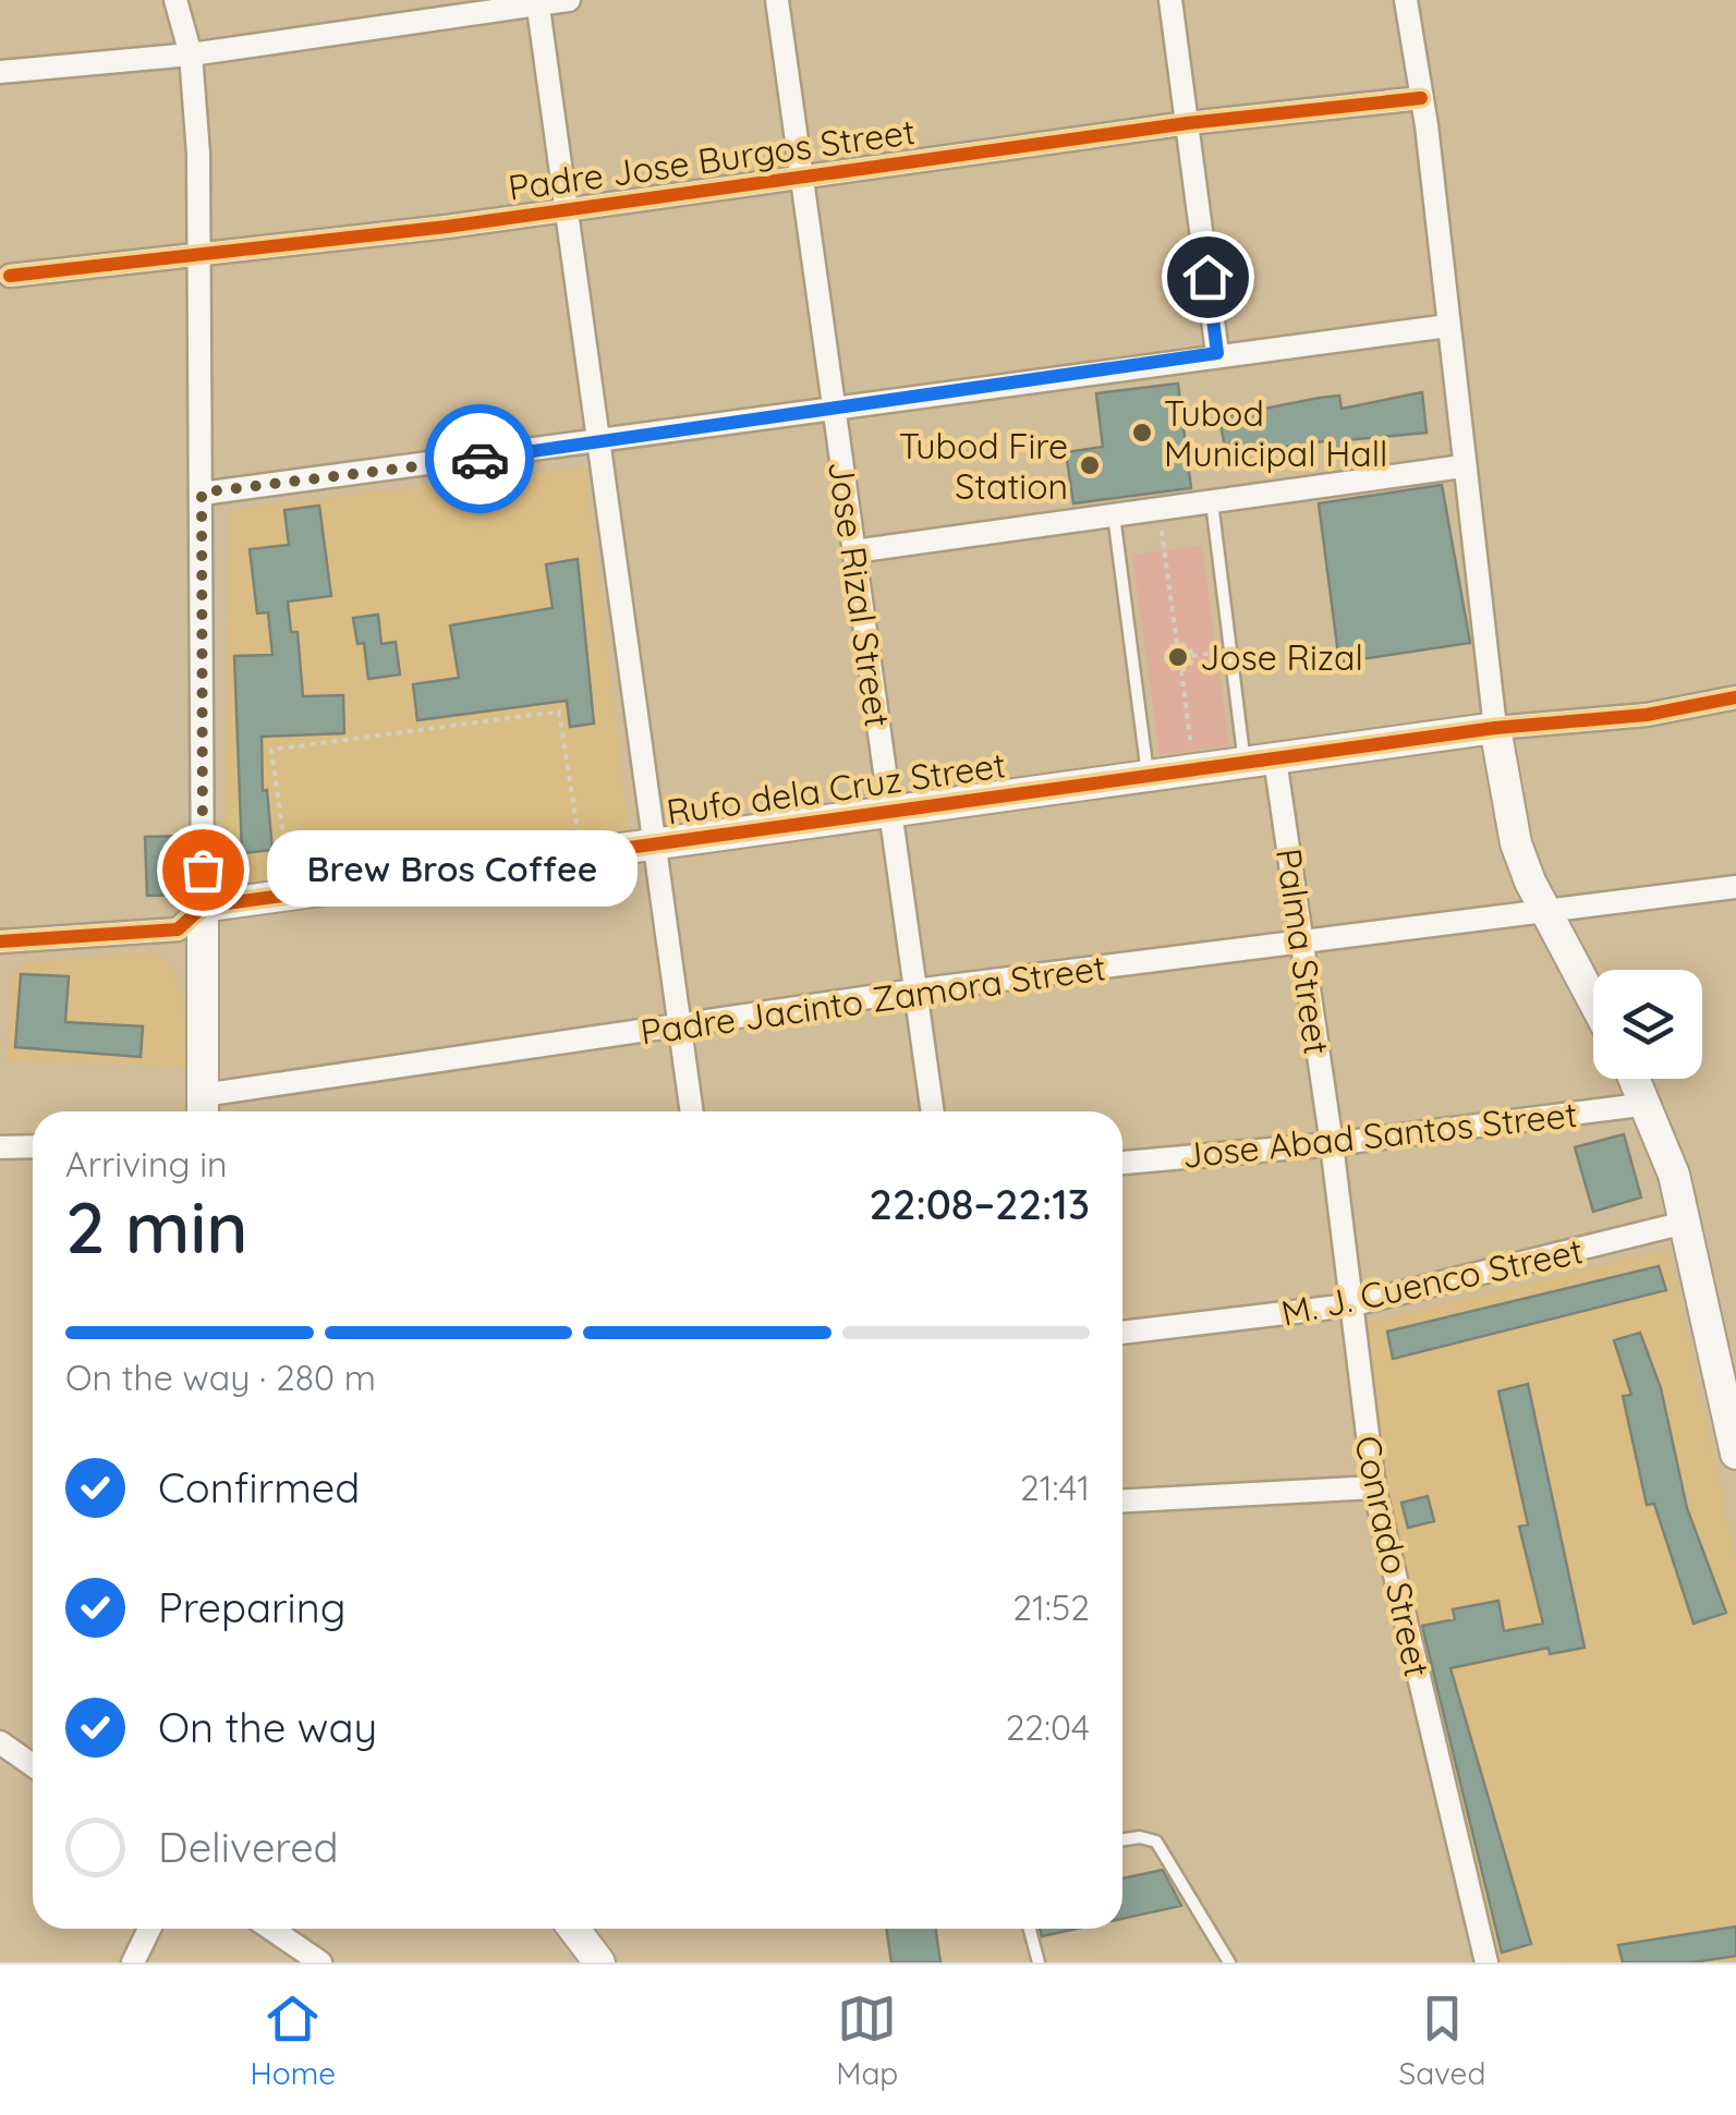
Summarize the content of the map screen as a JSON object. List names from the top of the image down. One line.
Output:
{"streets":{"street":["Padre Jose Burgos Street","Jose Rizal Street","Rufo dela Cruz Street","Palma Street","Padre Jacinto Zamora Street","Jose Abad Santos Street","M. J. Cuenco Street","Conrado Street"]},"crossings":[["Padre Jose Burgos Street","Jose Rizal Street"],["Jose Rizal Street","Rufo dela Cruz Street"],["Jose Rizal Street","Padre Jacinto Zamora Street"],["Rufo dela Cruz Street","Palma Street"],["Palma Street","Padre Jacinto Zamora Street"],["Palma Street","Jose Abad Santos Street"],["Palma Street","Conrado Street"],["Jose Abad Santos Street","Conrado Street"],["M. J. Cuenco Street","Conrado Street"]],"places":["Tubod Municipal Hall","Tubod Fire Station","Jose Rizal","Brew Bros Coffee"],"page":{"bubble":"Brew Bros Coffee","heading":["2 min","Arriving in","22:08–22:13"],"bar":"On the way · 280 m","list":[["Confirmed","21:41"],["Preparing","21:52"],["On the way","22:04"],"Delivered"],"tabs":["Home","Map","Saved"]}}
